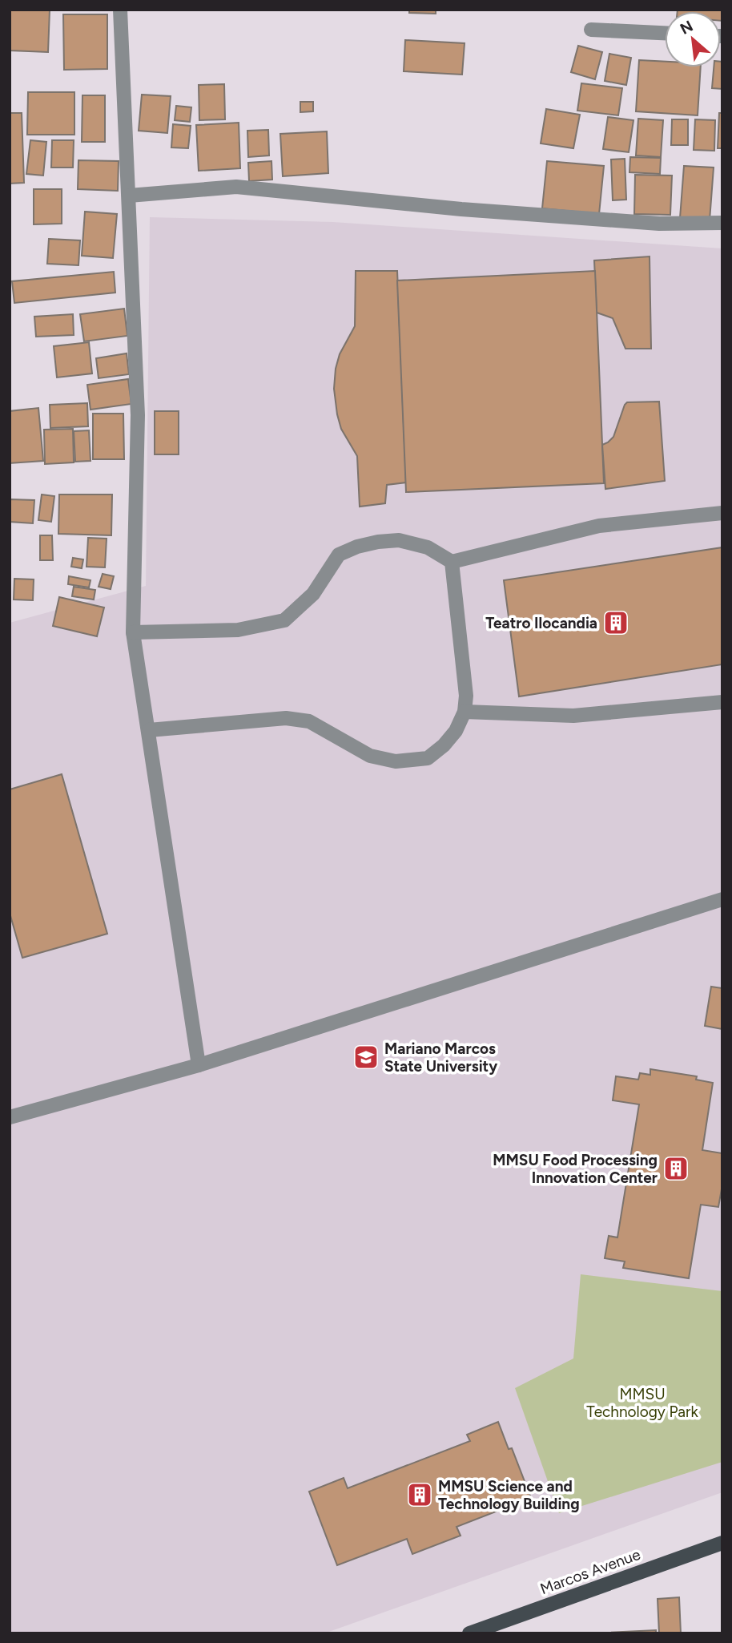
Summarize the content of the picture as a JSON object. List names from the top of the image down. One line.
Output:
{"streets":{"main road":["Marcos Avenue"]},"parks":["MMSU Technology Park"],"places":{"building":["Teatro Ilocandia","MMSU Food Processing Innovation Center","MMSU Science and Technology Building"],"school or university":["Mariano Marcos State University"]},"north":"top left"}
